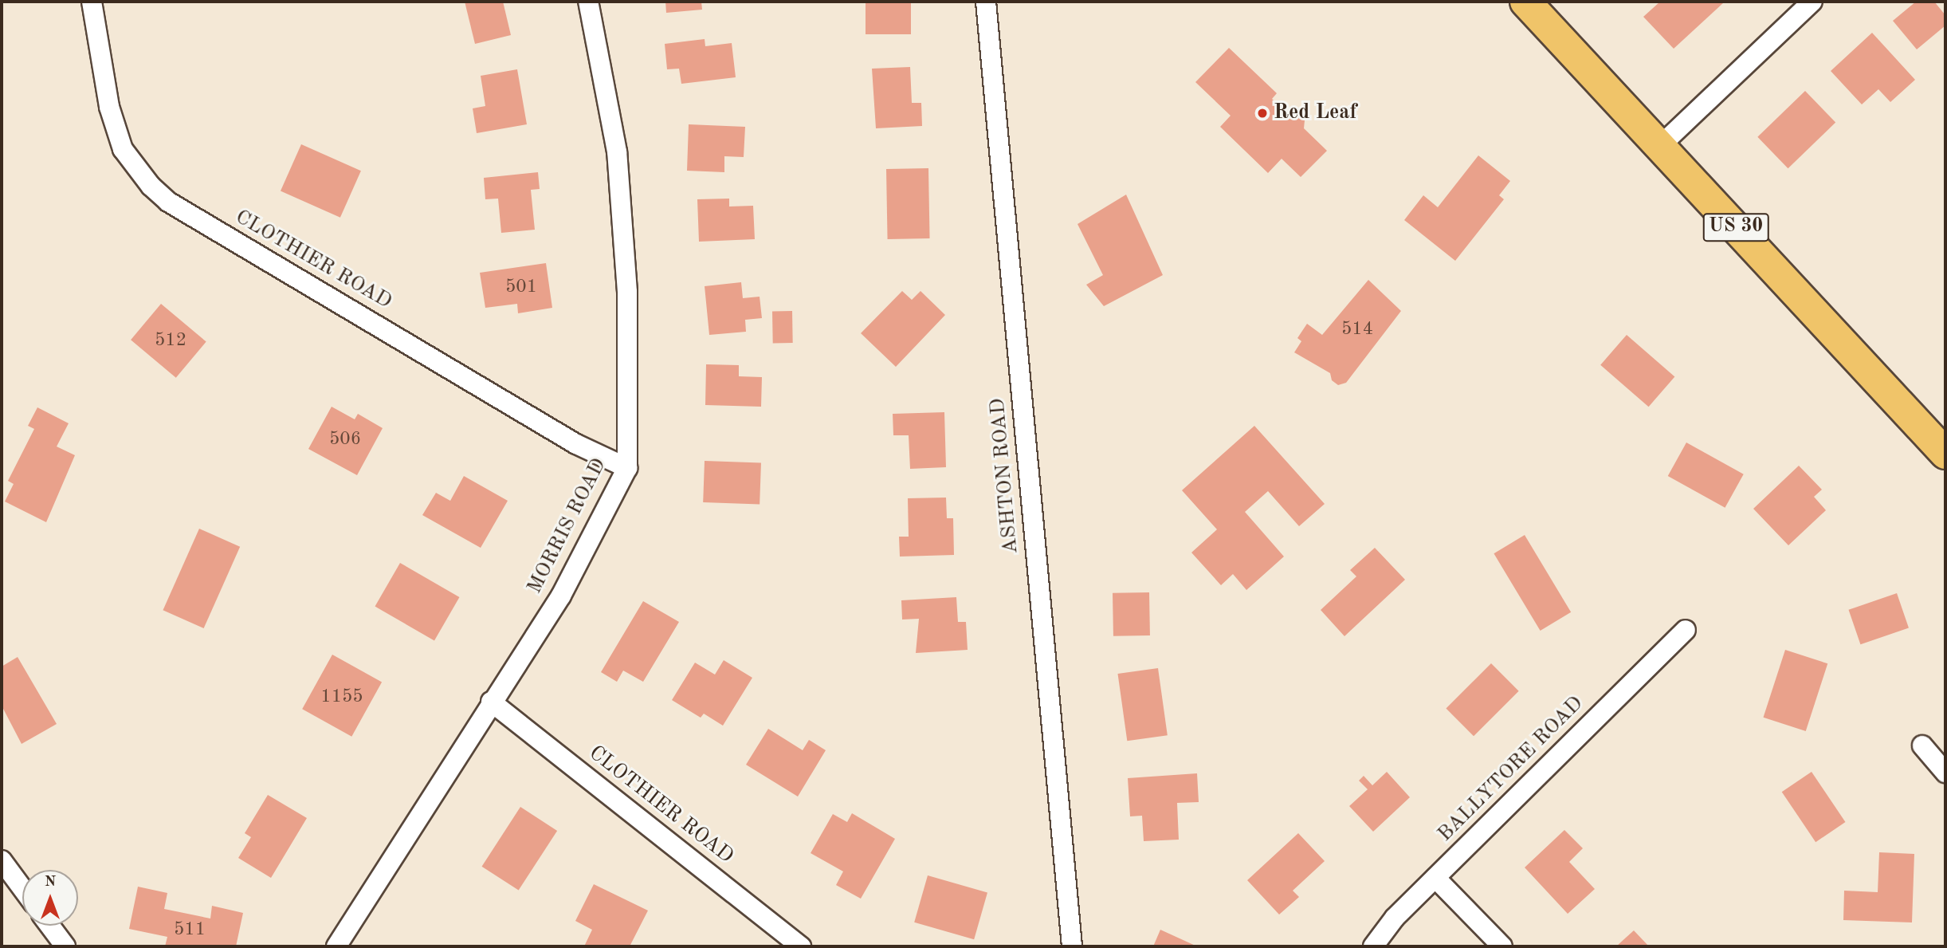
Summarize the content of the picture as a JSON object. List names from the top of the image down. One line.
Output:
{"streets":{"highway":["US 30"],"street":["CLOTHIER ROAD","ASHTON ROAD","MORRIS ROAD","BALLYTORE ROAD"]},"crossings":[["CLOTHIER ROAD","MORRIS ROAD"]],"places":["Red Leaf"],"house_numbers":["501","514","512","506","1155","511"],"north":"top"}
